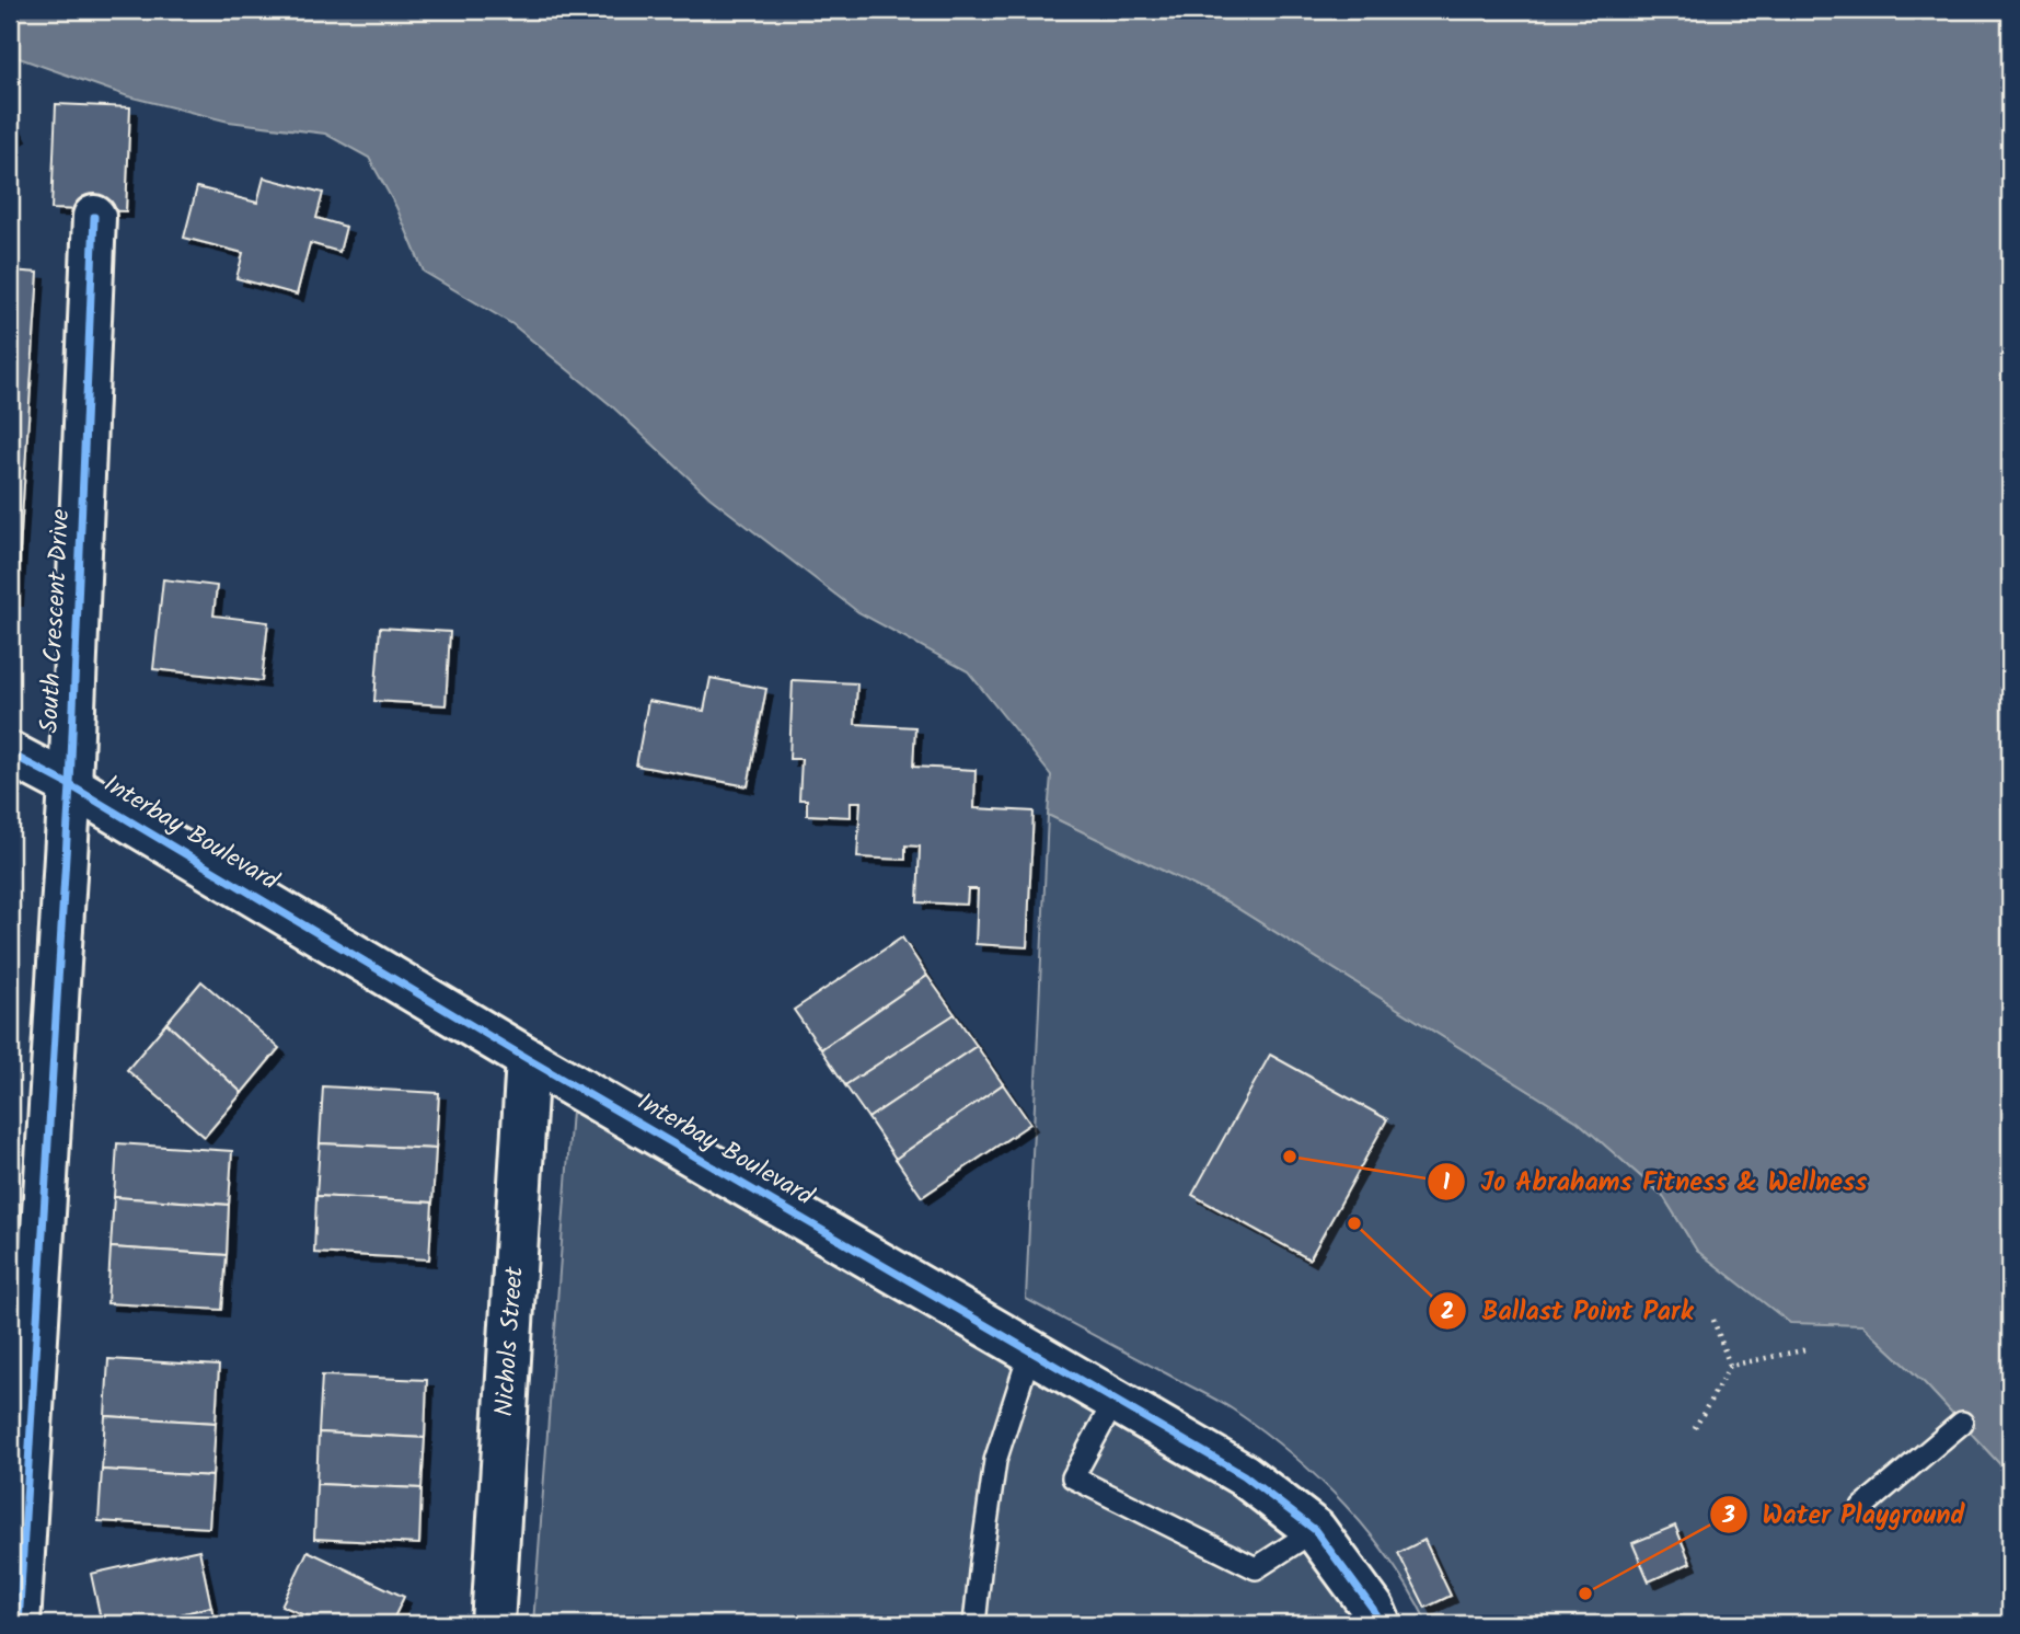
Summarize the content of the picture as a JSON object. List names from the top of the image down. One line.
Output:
{"streets":{"street":["South Crescent Drive","Interbay Boulevard","Nichols Street"]},"crossings":[["South Crescent Drive","Interbay Boulevard"],["Interbay Boulevard","Nichols Street"]],"places":["Jo Abrahams Fitness & Wellness","Ballast Point Park","Water Playground"]}
